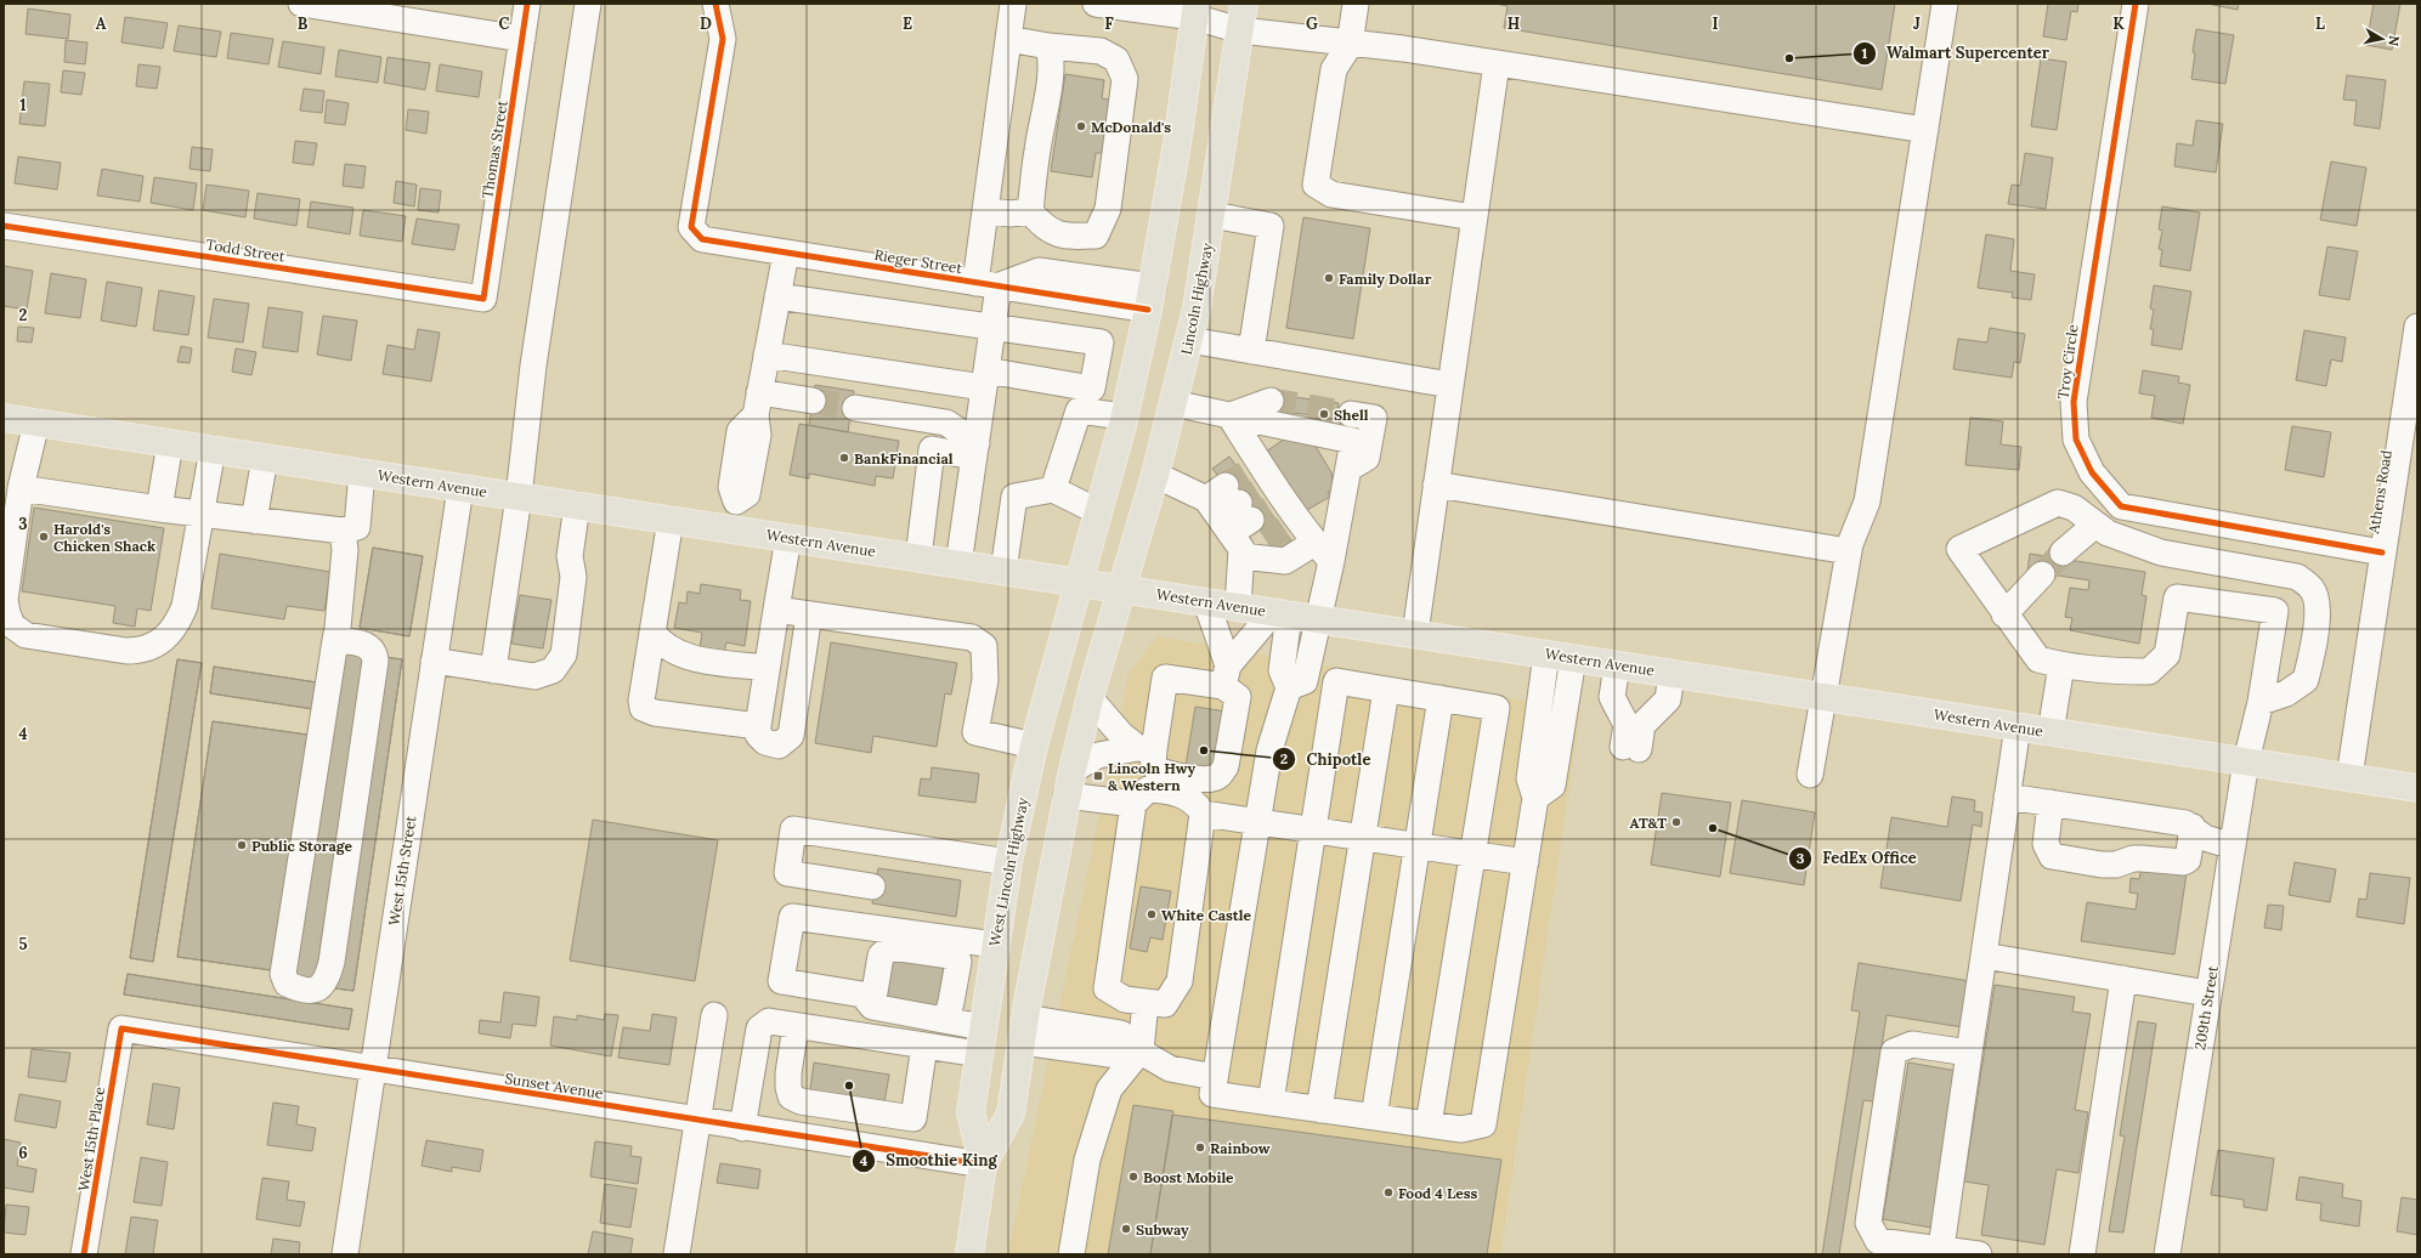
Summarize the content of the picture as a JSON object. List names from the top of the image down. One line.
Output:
{"streets":{"main road":["Lincoln Highway","Western Avenue","West Lincoln Highway"],"street":["Thomas Street","Todd Street","Rieger Street","Troy Circle","Athens Road","West 15th Street","209th Street","Sunset Avenue","West 15th Place"]},"crossings":[["Thomas Street","Todd Street"],["Lincoln Highway","Western Avenue"],["Lincoln Highway","West Lincoln Highway"],["Troy Circle","Athens Road"],["Western Avenue","Athens Road"],["Western Avenue","West 15th Street"],["Western Avenue","West Lincoln Highway"],["Western Avenue","209th Street"],["West 15th Street","Sunset Avenue"],["West Lincoln Highway","Sunset Avenue"],["Sunset Avenue","West 15th Place"]],"places":{"other":["Walmart Supercenter","McDonald's","Family Dollar","Shell","BankFinancial","Harold's Chicken Shack","Chipotle","AT&T","FedEx Office","Public Storage","White Castle","Smoothie King","Rainbow","Boost Mobile","Food 4 Less","Subway"],"transit":["Lincoln Hwy & Western"]},"north":"right","grid":{"columns":["A","B","C","D","E","F","G","H","I","J","K","L"],"rows":["1","2","3","4","5","6"]}}
